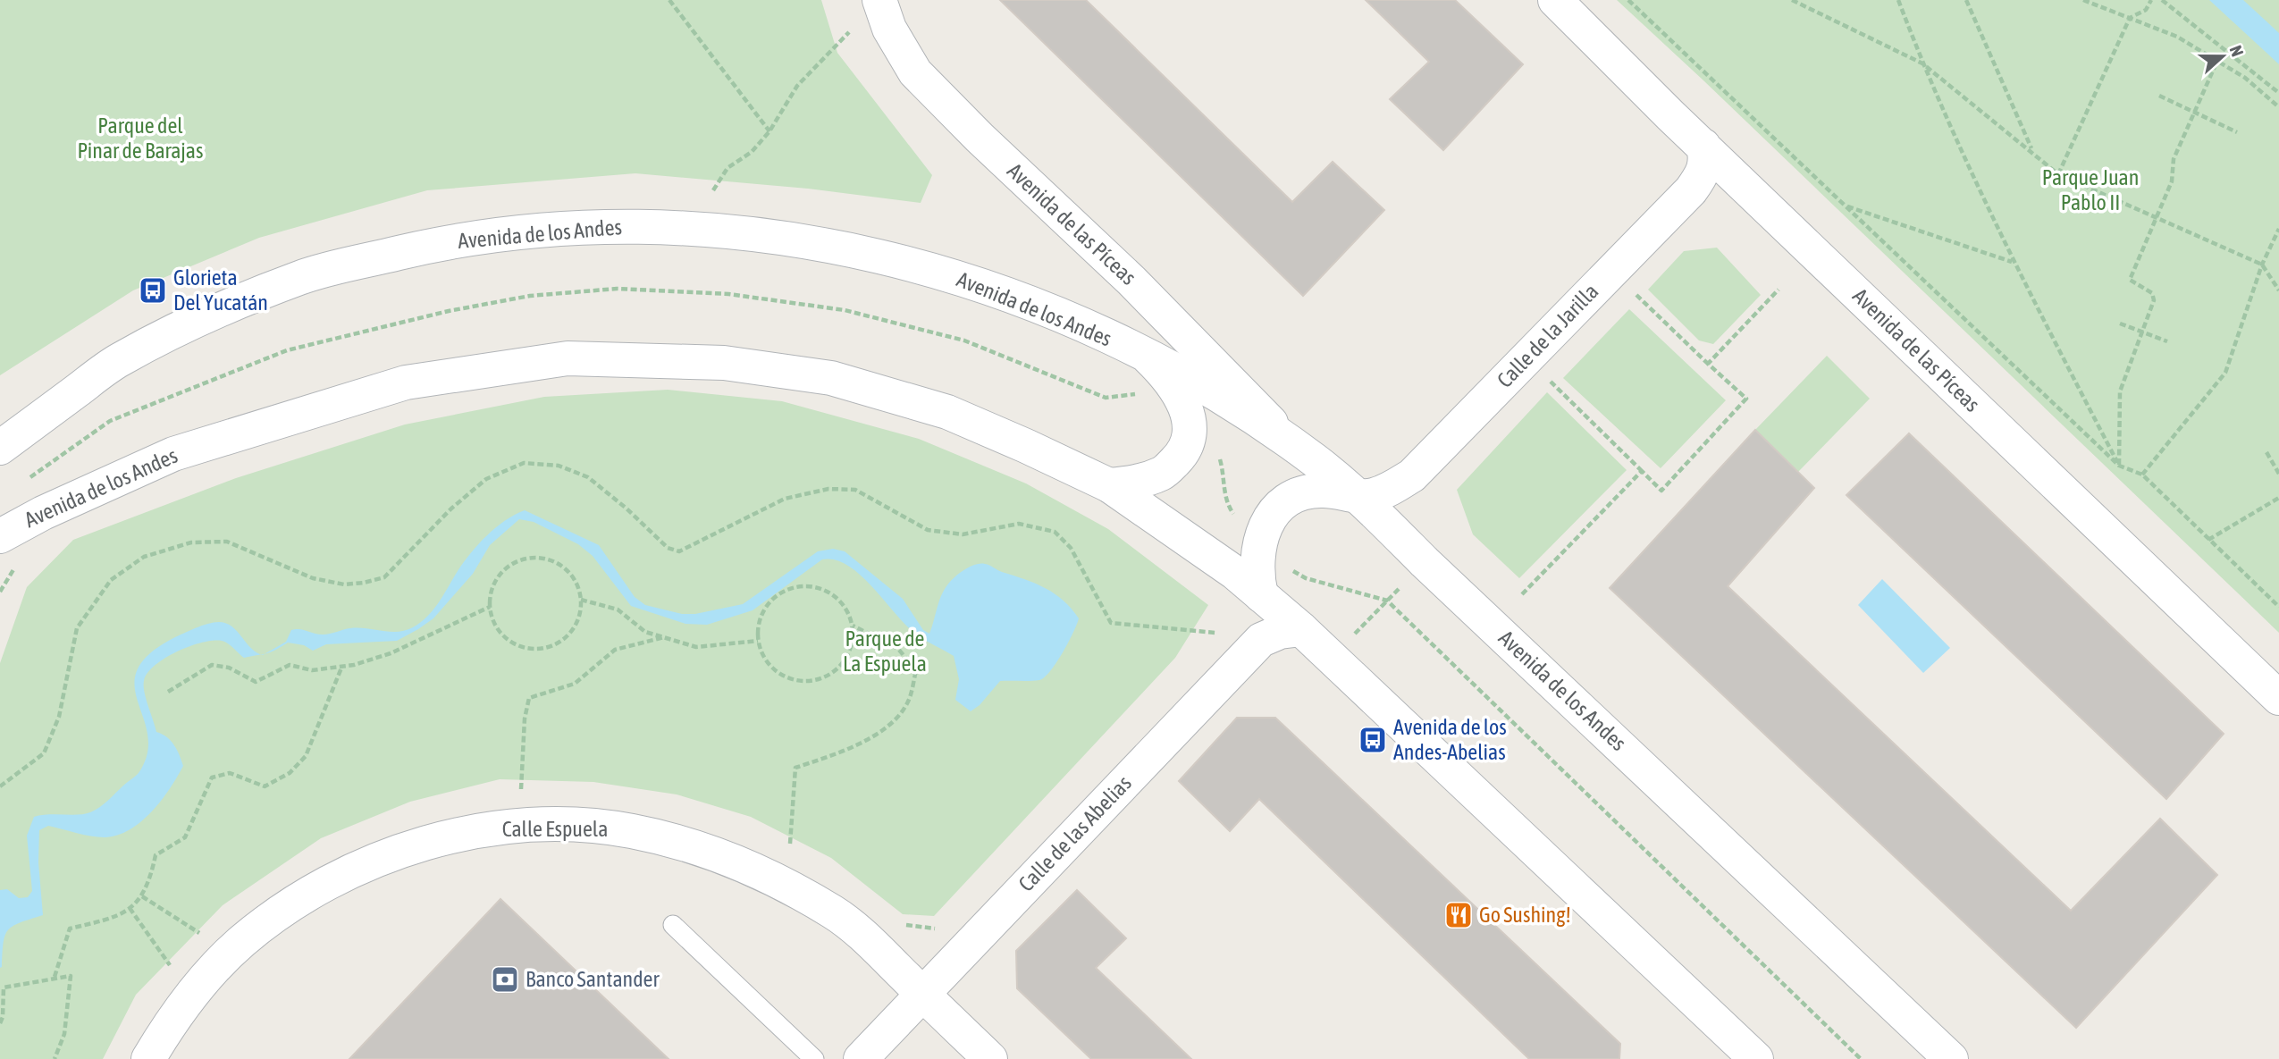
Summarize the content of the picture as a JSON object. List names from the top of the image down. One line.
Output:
{"streets":{"main road":["Avenida de las Píceas","Avenida de los Andes","Calle de la Jarilla","Calle Espuela","Calle de las Abelias"]},"crossings":[["Avenida de las Píceas","Avenida de los Andes"],["Avenida de las Píceas","Calle de la Jarilla"],["Avenida de los Andes","Calle de la Jarilla"],["Avenida de los Andes","Calle de las Abelias"],["Calle Espuela","Calle de las Abelias"]],"parks":["Parque del Pinar de Barajas","Parque Juan Pablo II","Parque de La Espuela"],"places":{"bus stop":["Glorieta Del Yucatán","Avenida de los Andes-Abelias"],"restaurant":["Go Sushing!"],"bank":["Banco Santander"]},"north":"right"}
